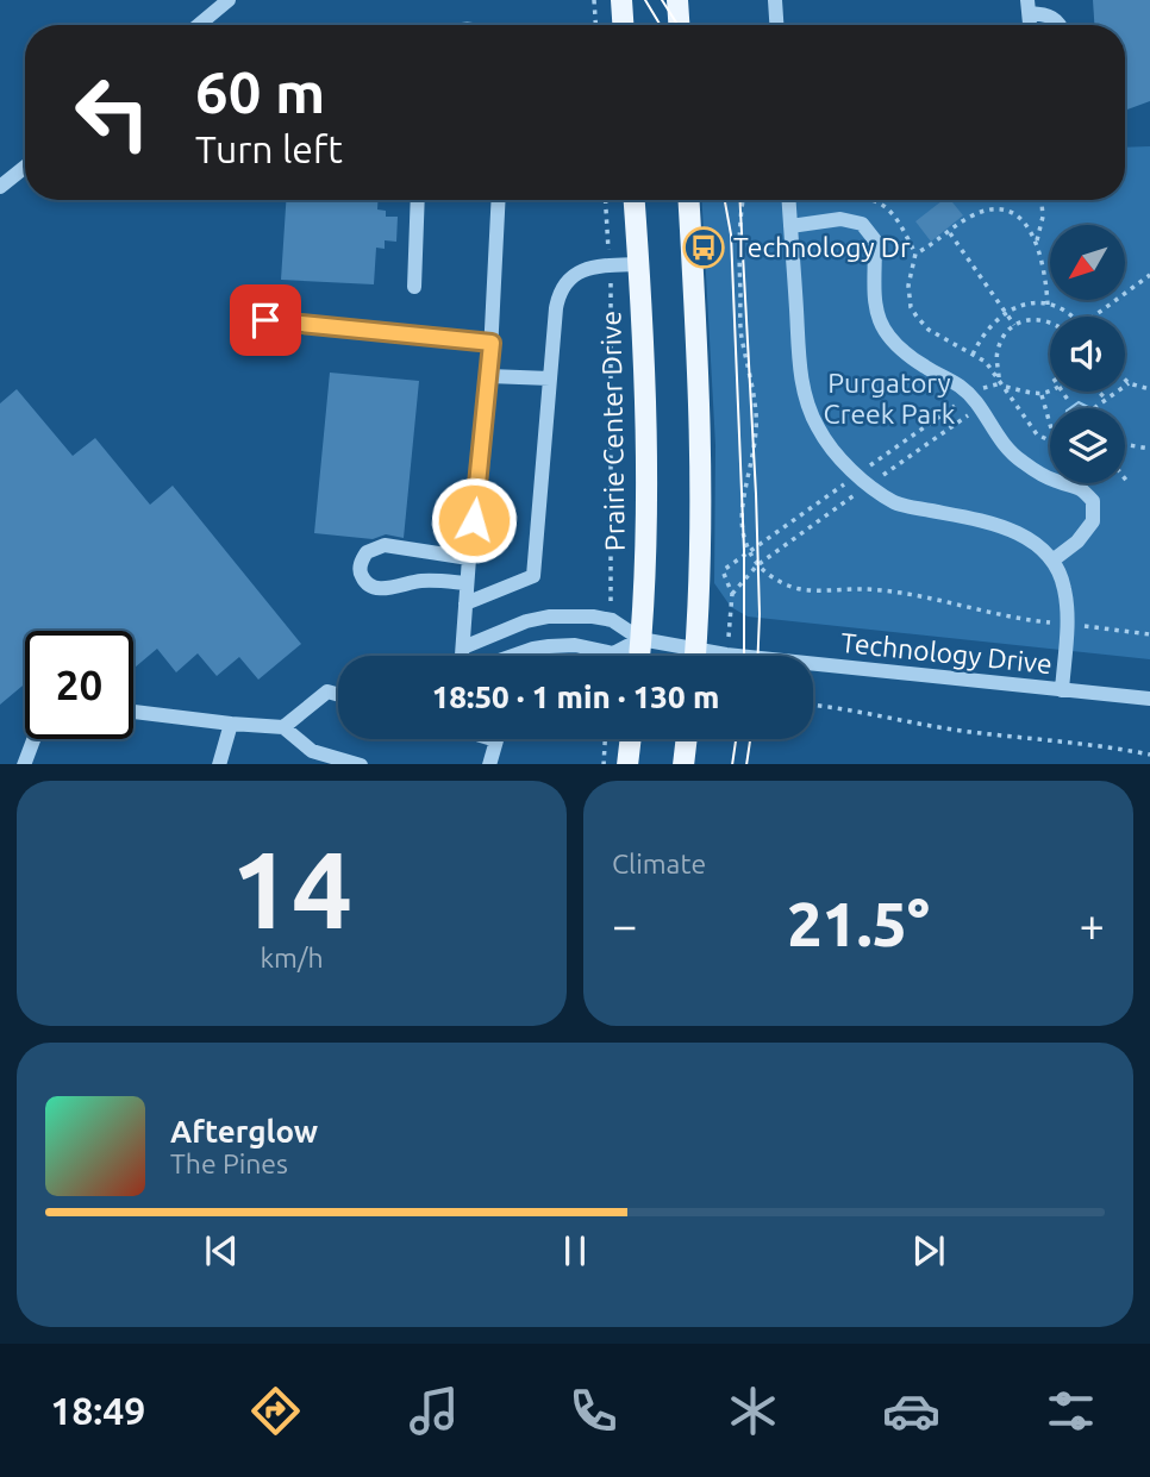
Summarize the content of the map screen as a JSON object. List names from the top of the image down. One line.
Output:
{"streets":{"main road":["Prairie Center Drive"],"street":["Technology Drive"]},"crossings":[["Prairie Center Drive","Technology Drive"]],"parks":["Purgatory Creek Park"],"places":{"bus stop":["Technology Dr"]},"north":"bottom left","page":{"turn":["60 m","Turn left"],"limit":"20","trip":"18:50 · 1 min · 130 m","tile":[["14","km/h"],"Climate"],"heat":["−","21.5°","+"],"song":["Afterglow","The Pines"],"tabs":"18:49"}}
